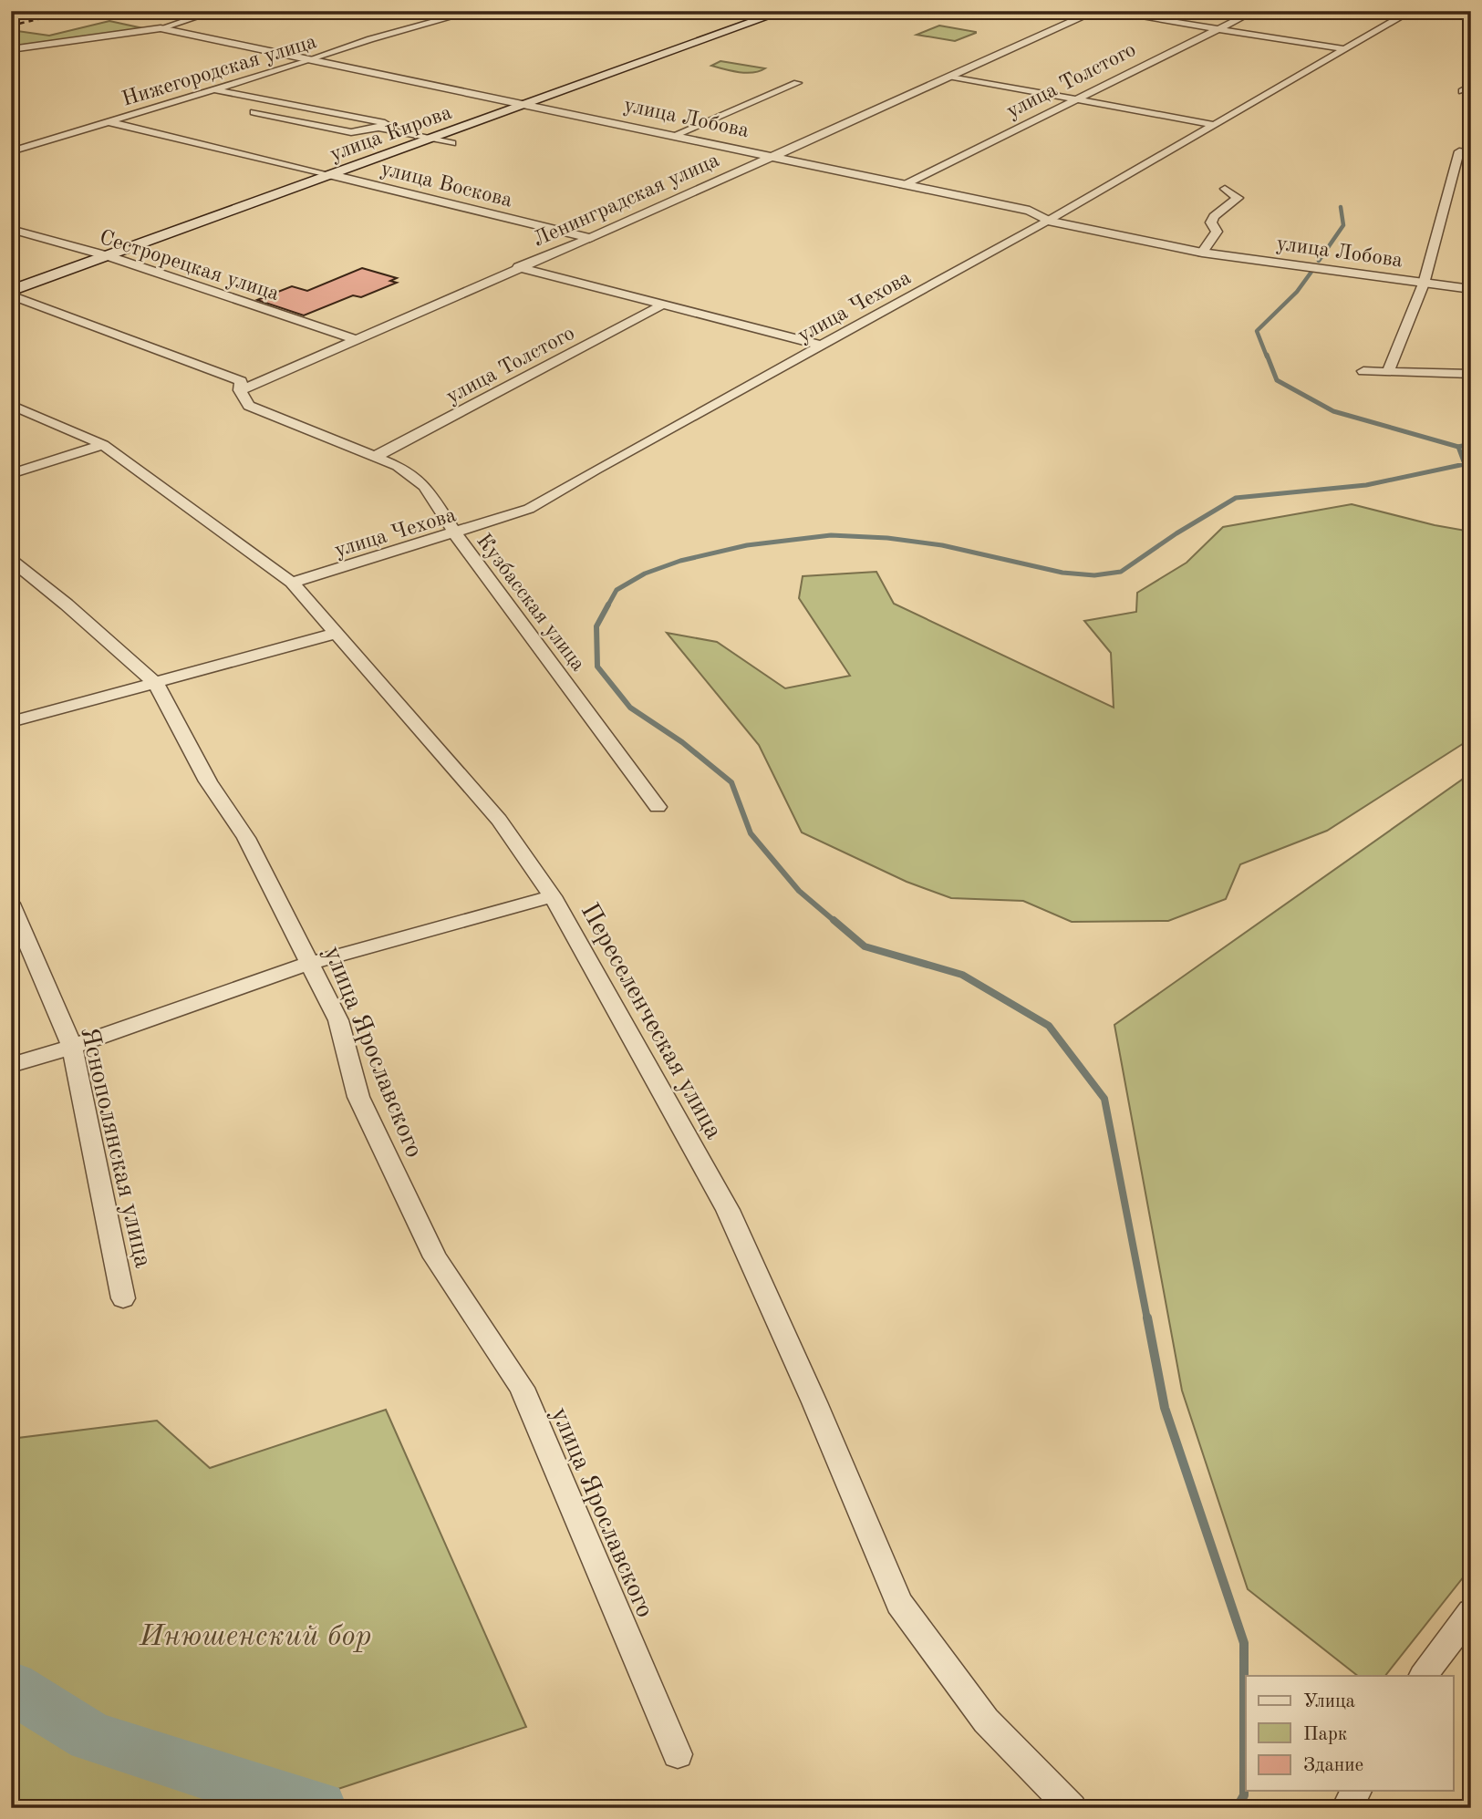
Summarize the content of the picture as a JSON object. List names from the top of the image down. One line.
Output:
{"streets":{"main road":["улица Кирова"],"street":["Нижегородская улица","улица Толстого","улица Лобова","улица Воскова","Ленинградская улица","Сестрорецкая улица","улица Чехова","Кузбасская улица","Переселенческая улица","улица Ярославского","Яснополянская улица"]},"crossings":[["Нижегородская улица","улица Лобова"],["Нижегородская улица","улица Воскова"],["улица Толстого","улица Лобова"],["улица Толстого","Кузбасская улица"],["улица Лобова","улица Кирова"],["улица Лобова","Ленинградская улица"],["улица Лобова","улица Чехова"],["улица Кирова","улица Воскова"],["улица Кирова","Сестрорецкая улица"],["улица Кирова","Кузбасская улица"],["улица Воскова","Ленинградская улица"],["Ленинградская улица","Сестрорецкая улица"],["Ленинградская улица","Кузбасская улица"],["улица Чехова","Кузбасская улица"],["улица Чехова","Переселенческая улица"]],"parks":["Инюшенский бор"],"legend":["Улица","Парк","Здание"]}
